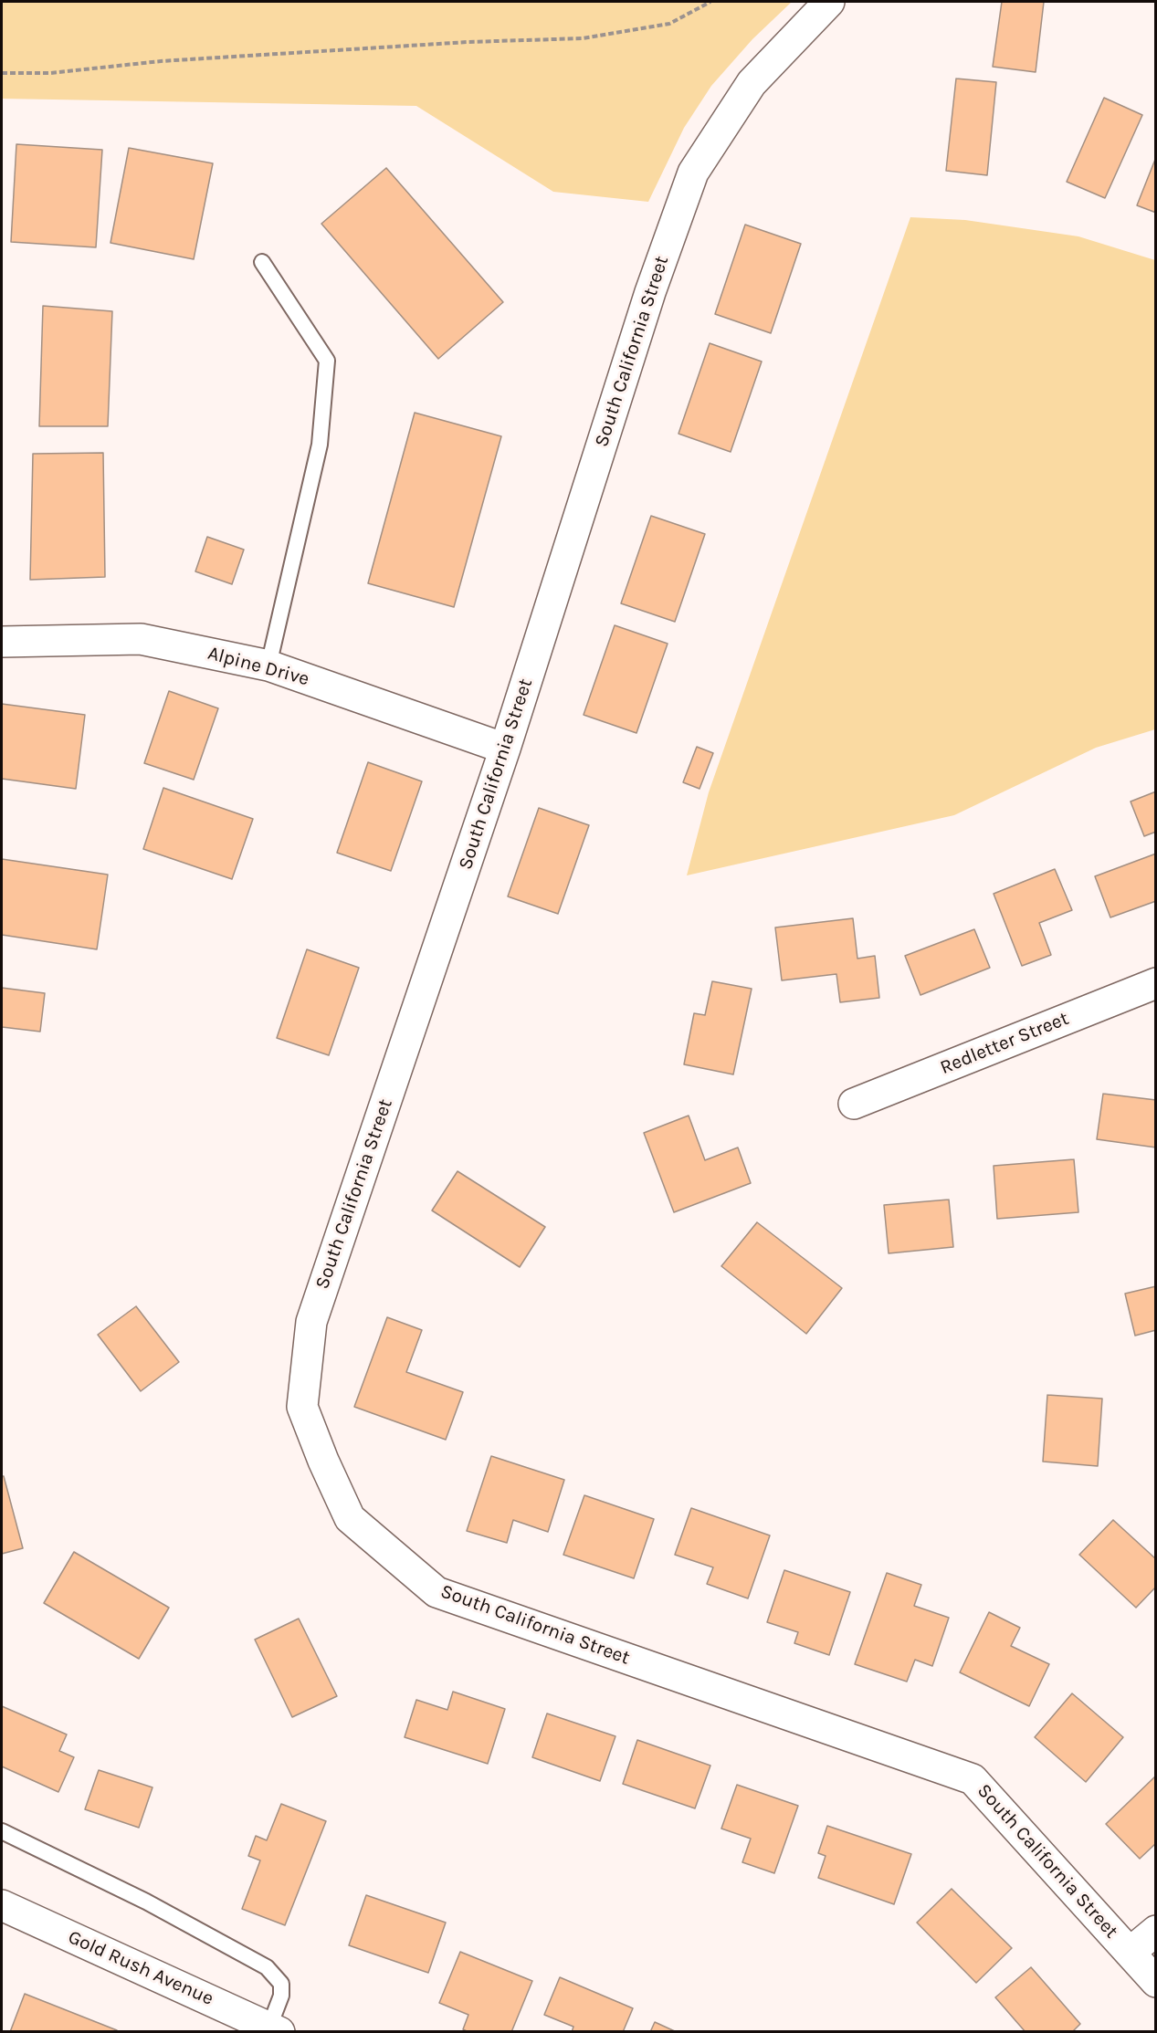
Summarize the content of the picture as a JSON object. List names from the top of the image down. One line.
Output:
{"streets":{"street":["South California Street","Alpine Drive","Redletter Street","Gold Rush Avenue"]},"crossings":[["South California Street","Alpine Drive"]]}
